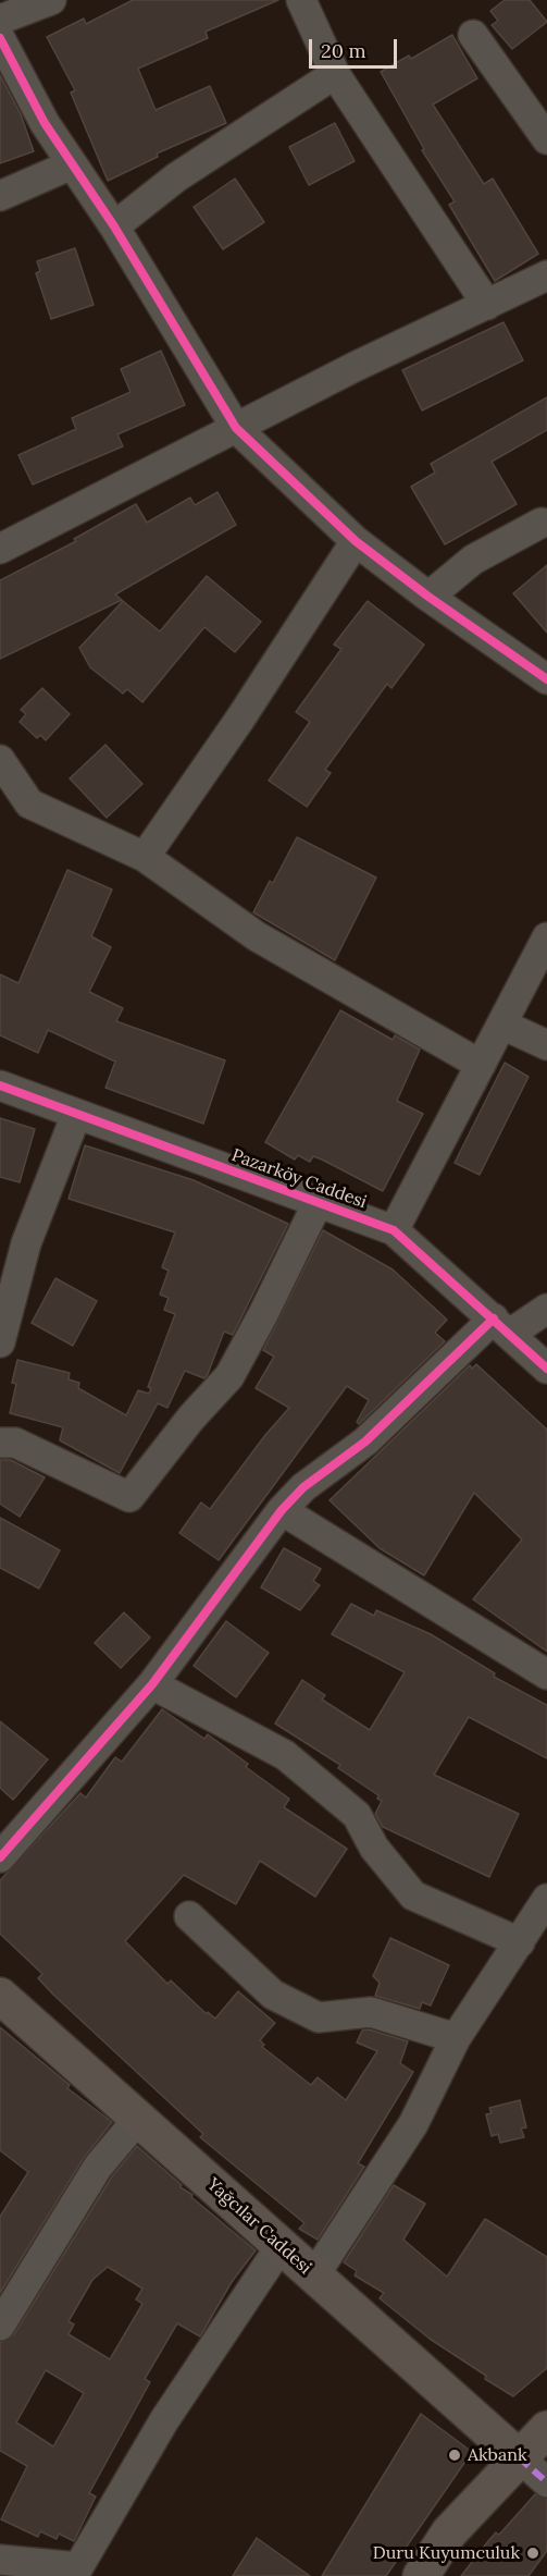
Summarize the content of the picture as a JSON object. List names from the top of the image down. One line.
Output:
{"streets":{"main road":["Yağcılar Caddesi"],"street":["Pazarköy Caddesi"]},"places":["Akbank","Duru Kuyumculuk"],"scale_bar":"20 m"}
